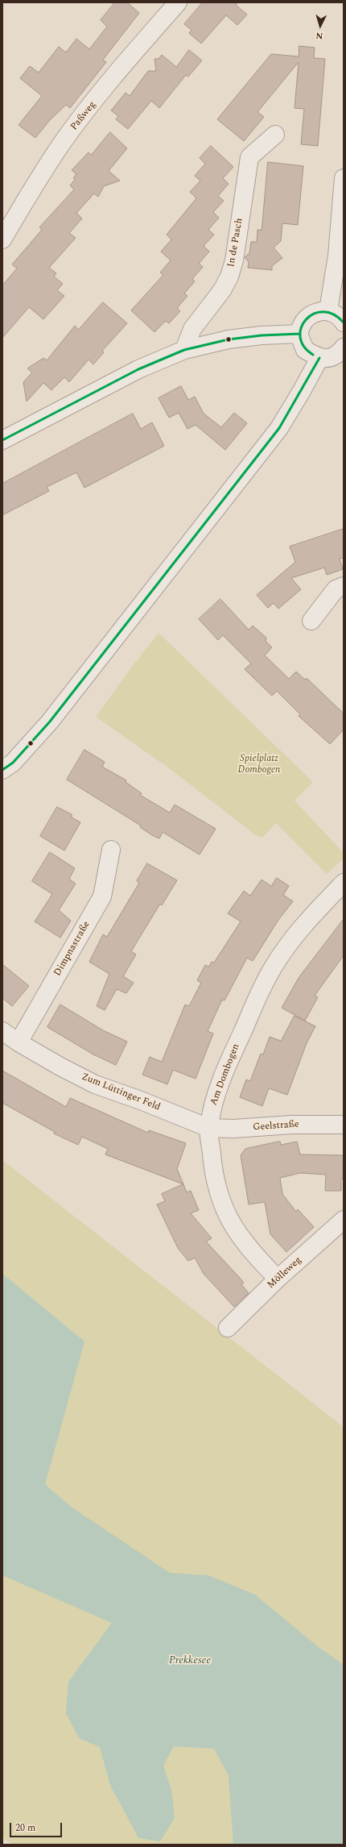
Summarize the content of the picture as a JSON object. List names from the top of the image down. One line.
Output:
{"streets":{"street":["Paßweg","In de Pasch","Dimpnastraße","Am Dombogen","Zum Lüttinger Feld","Geelstraße","Mölleweg"]},"crossings":[["Dimpnastraße","Zum Lüttinger Feld"],["Am Dombogen","Zum Lüttinger Feld"],["Am Dombogen","Geelstraße"],["Am Dombogen","Mölleweg"],["Zum Lüttinger Feld","Geelstraße"]],"water":["Prekkesee"],"parks":["Spielplatz Dombogen"],"scale_bar":"20 m","north":"bottom"}
